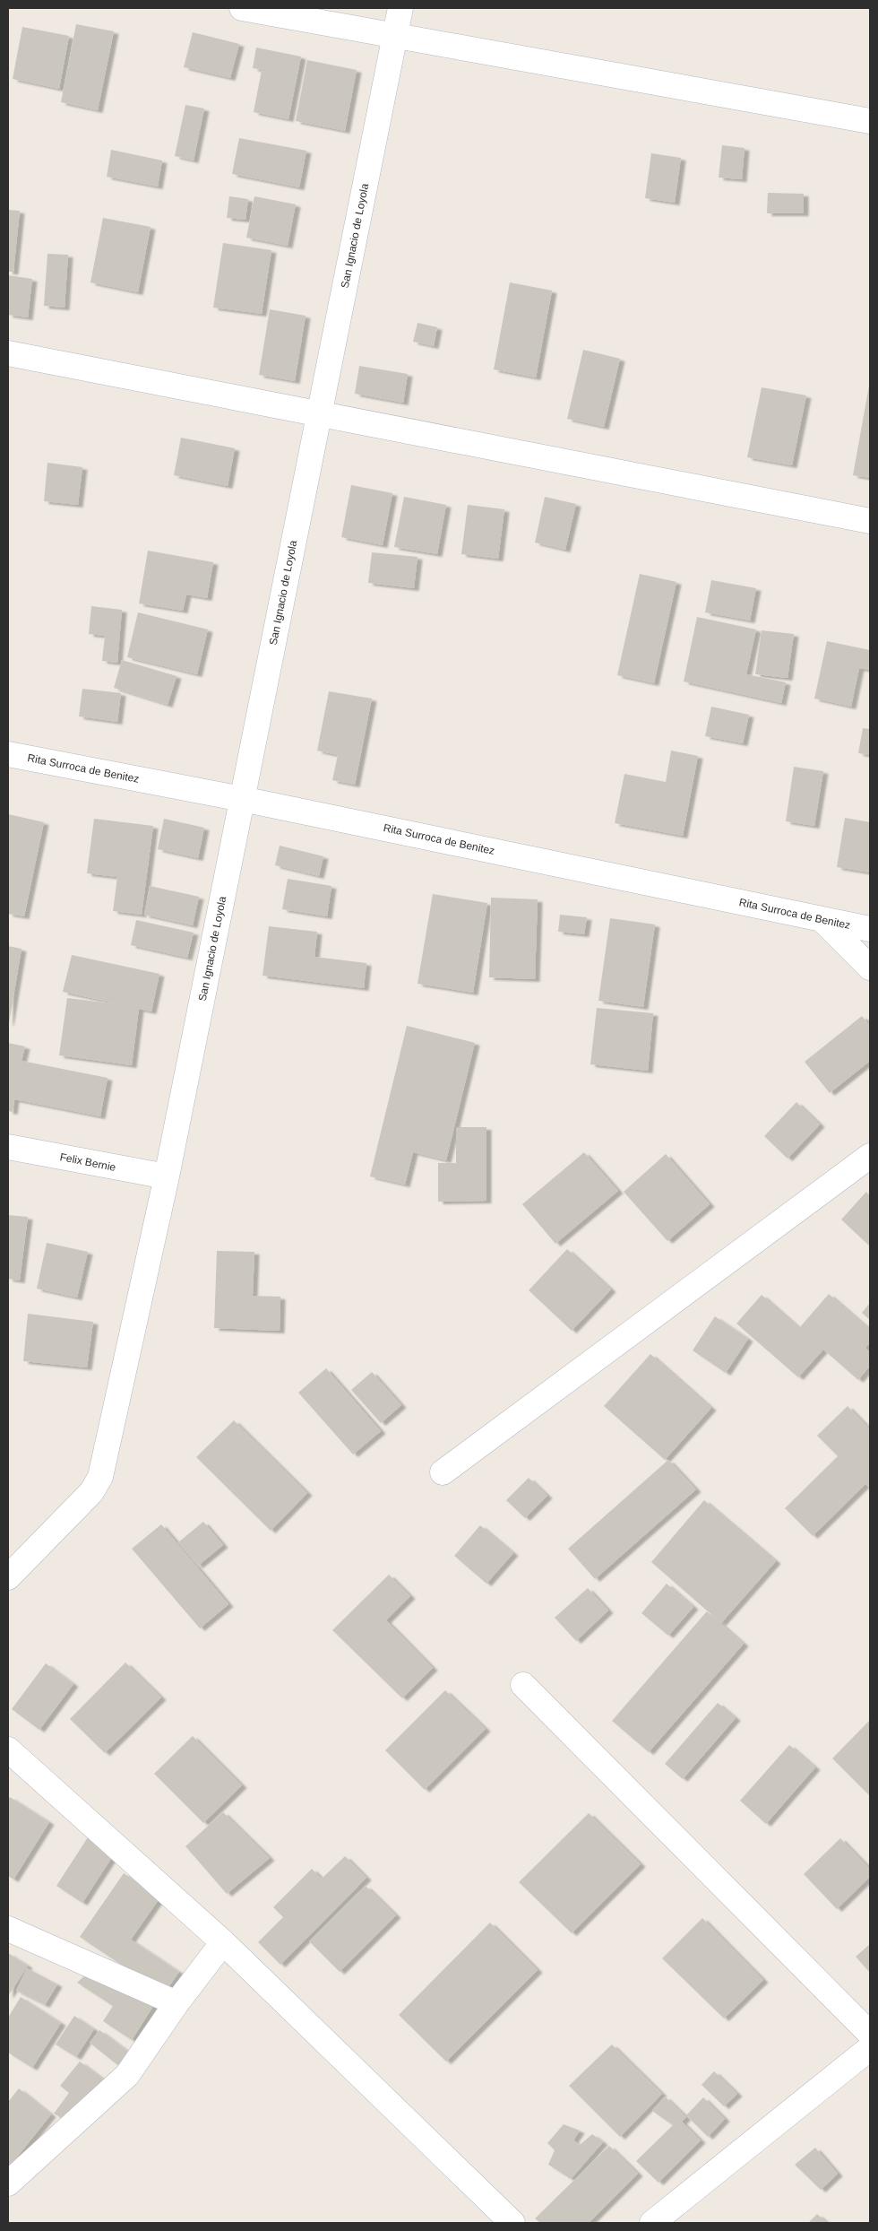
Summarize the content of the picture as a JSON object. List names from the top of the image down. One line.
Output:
{"streets":{"street":["San Ignacio de Loyola","Rita Surroca de Benitez","Felix Bernie"]},"crossings":[["San Ignacio de Loyola","Rita Surroca de Benitez"],["San Ignacio de Loyola","Felix Bernie"]]}
